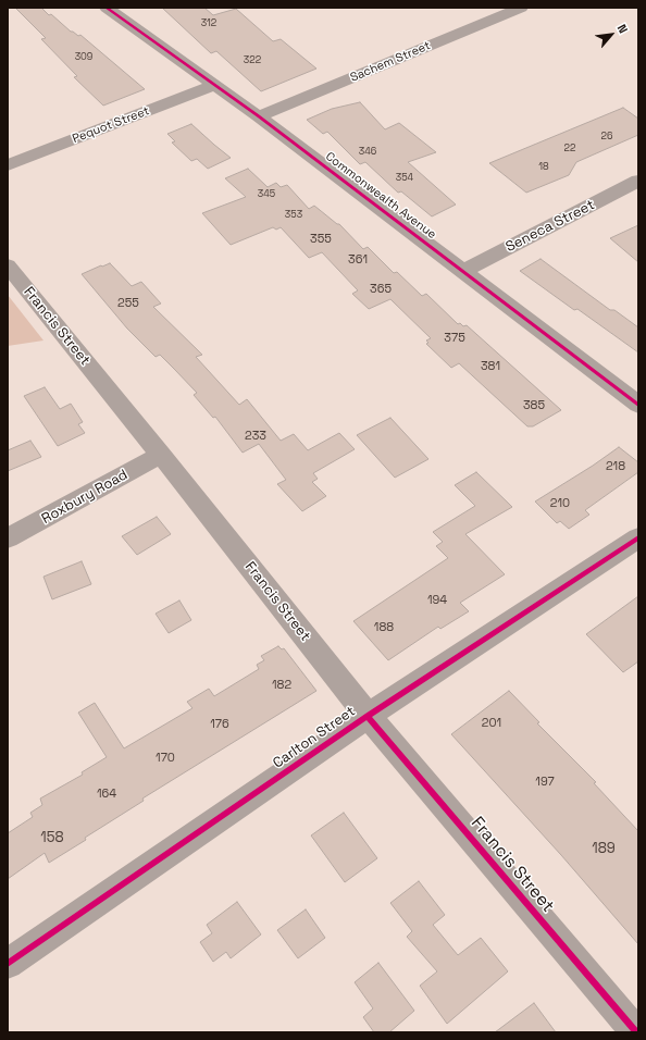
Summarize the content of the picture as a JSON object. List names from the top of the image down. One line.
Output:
{"streets":{"street":["Sachem Street","Pequot Street","Commonwealth Avenue","Seneca Street","Francis Street","Roxbury Road","Carlton Street"]},"crossings":[["Sachem Street","Commonwealth Avenue"],["Pequot Street","Commonwealth Avenue"],["Commonwealth Avenue","Seneca Street"],["Francis Street","Roxbury Road"],["Francis Street","Carlton Street"]],"house_numbers":["312","309","322","26","22","346","18","354","345","353","355","361","365","255","375","381","385","233","218","210","194","188","182","201","176","170","197","164","158","189"],"north":"top right"}
